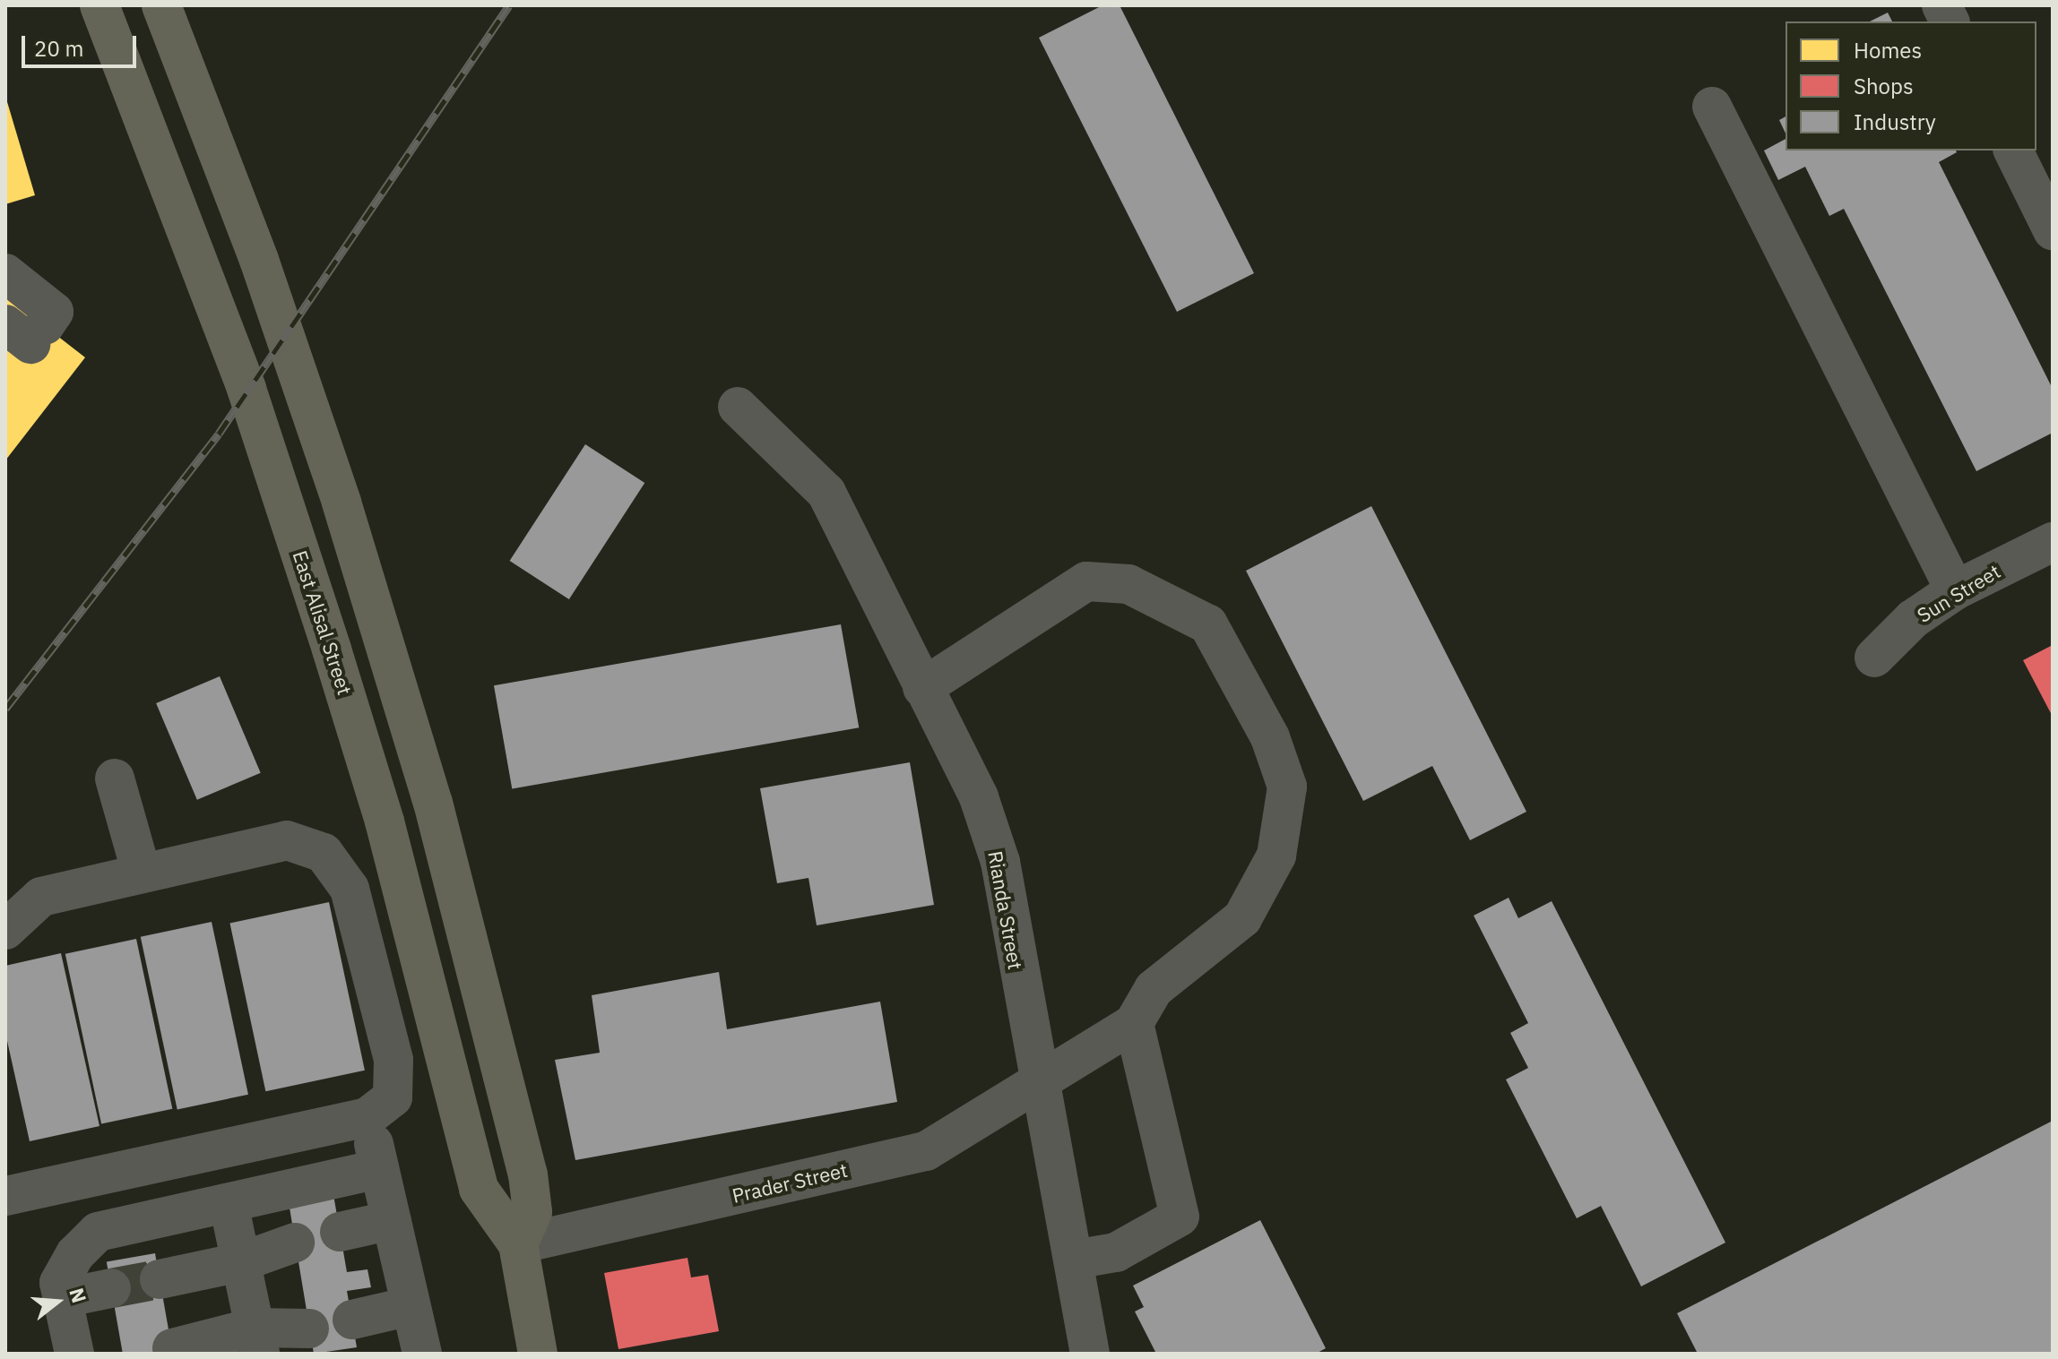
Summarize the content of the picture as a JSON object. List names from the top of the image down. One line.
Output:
{"streets":{"main road":["East Alisal Street"],"street":["Sun Street","Rianda Street","Prader Street"]},"crossings":[["East Alisal Street","Prader Street"],["Rianda Street","Prader Street"]],"legend":["Homes","Shops","Industry"],"scale_bar":"20 m","north":"right"}
